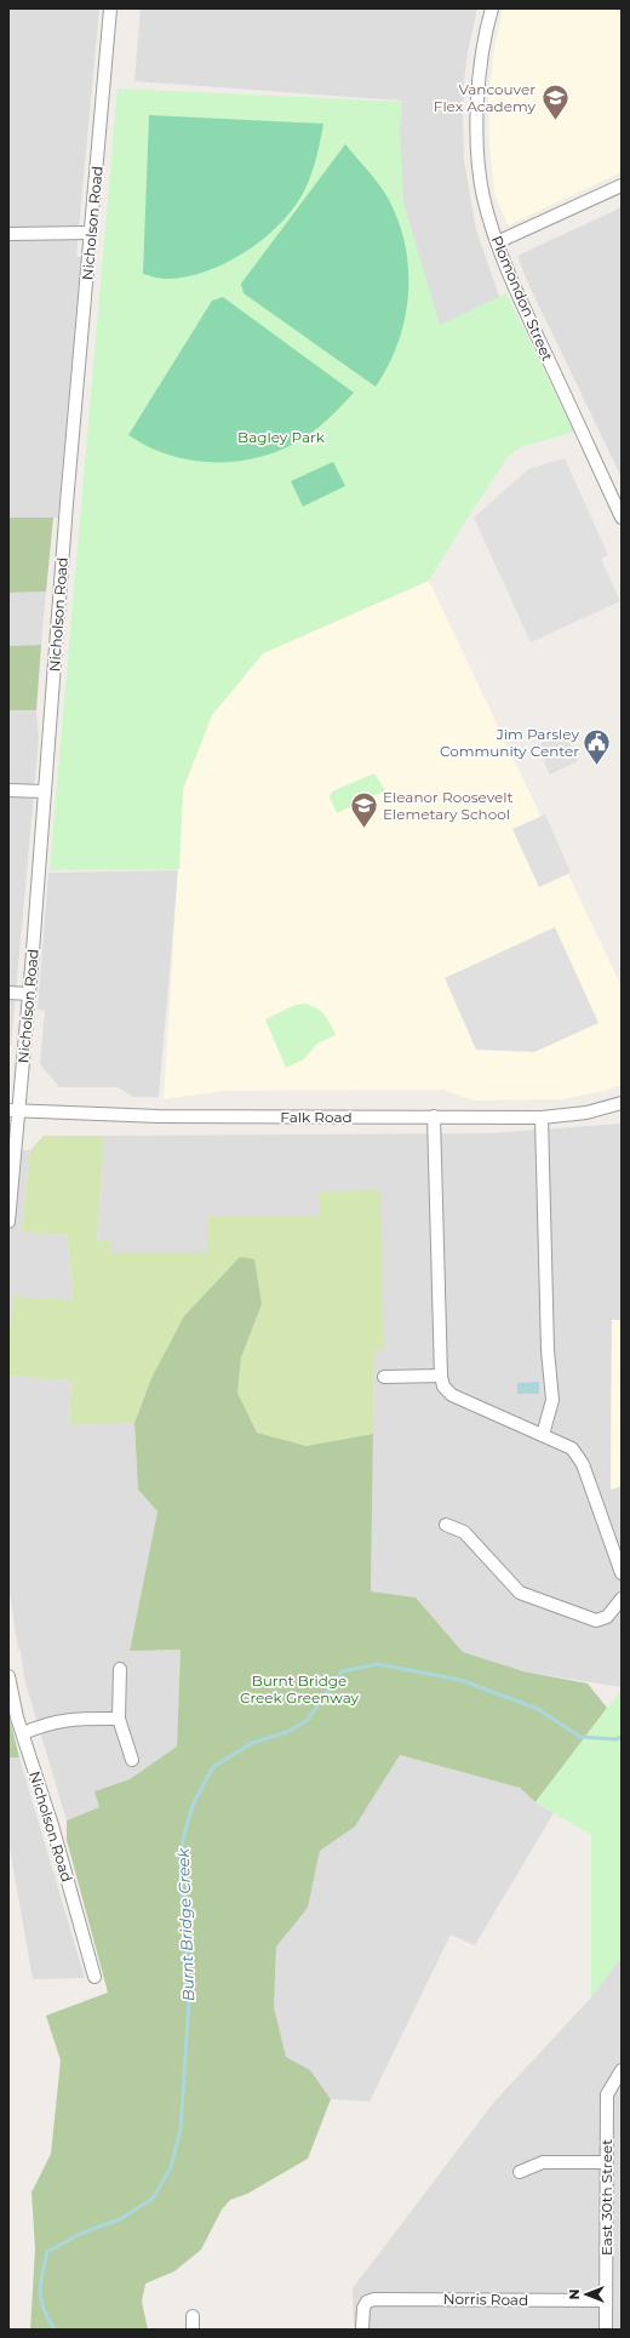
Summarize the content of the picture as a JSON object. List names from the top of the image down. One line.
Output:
{"streets":{"street":["Nicholson Road","Plomondon Street","Falk Road","East 30th Street","Norris Road"]},"crossings":[["Nicholson Road","Falk Road"],["East 30th Street","Norris Road"]],"water":["Burnt Bridge Creek"],"parks":["Bagley Park","Burnt Bridge Creek Greenway"],"places":{"school or university":["Vancouver Flex Academy","Eleanor Roosevelt Elemetary School"],"public building":["Jim Parsley Community Center"]},"north":"left"}
